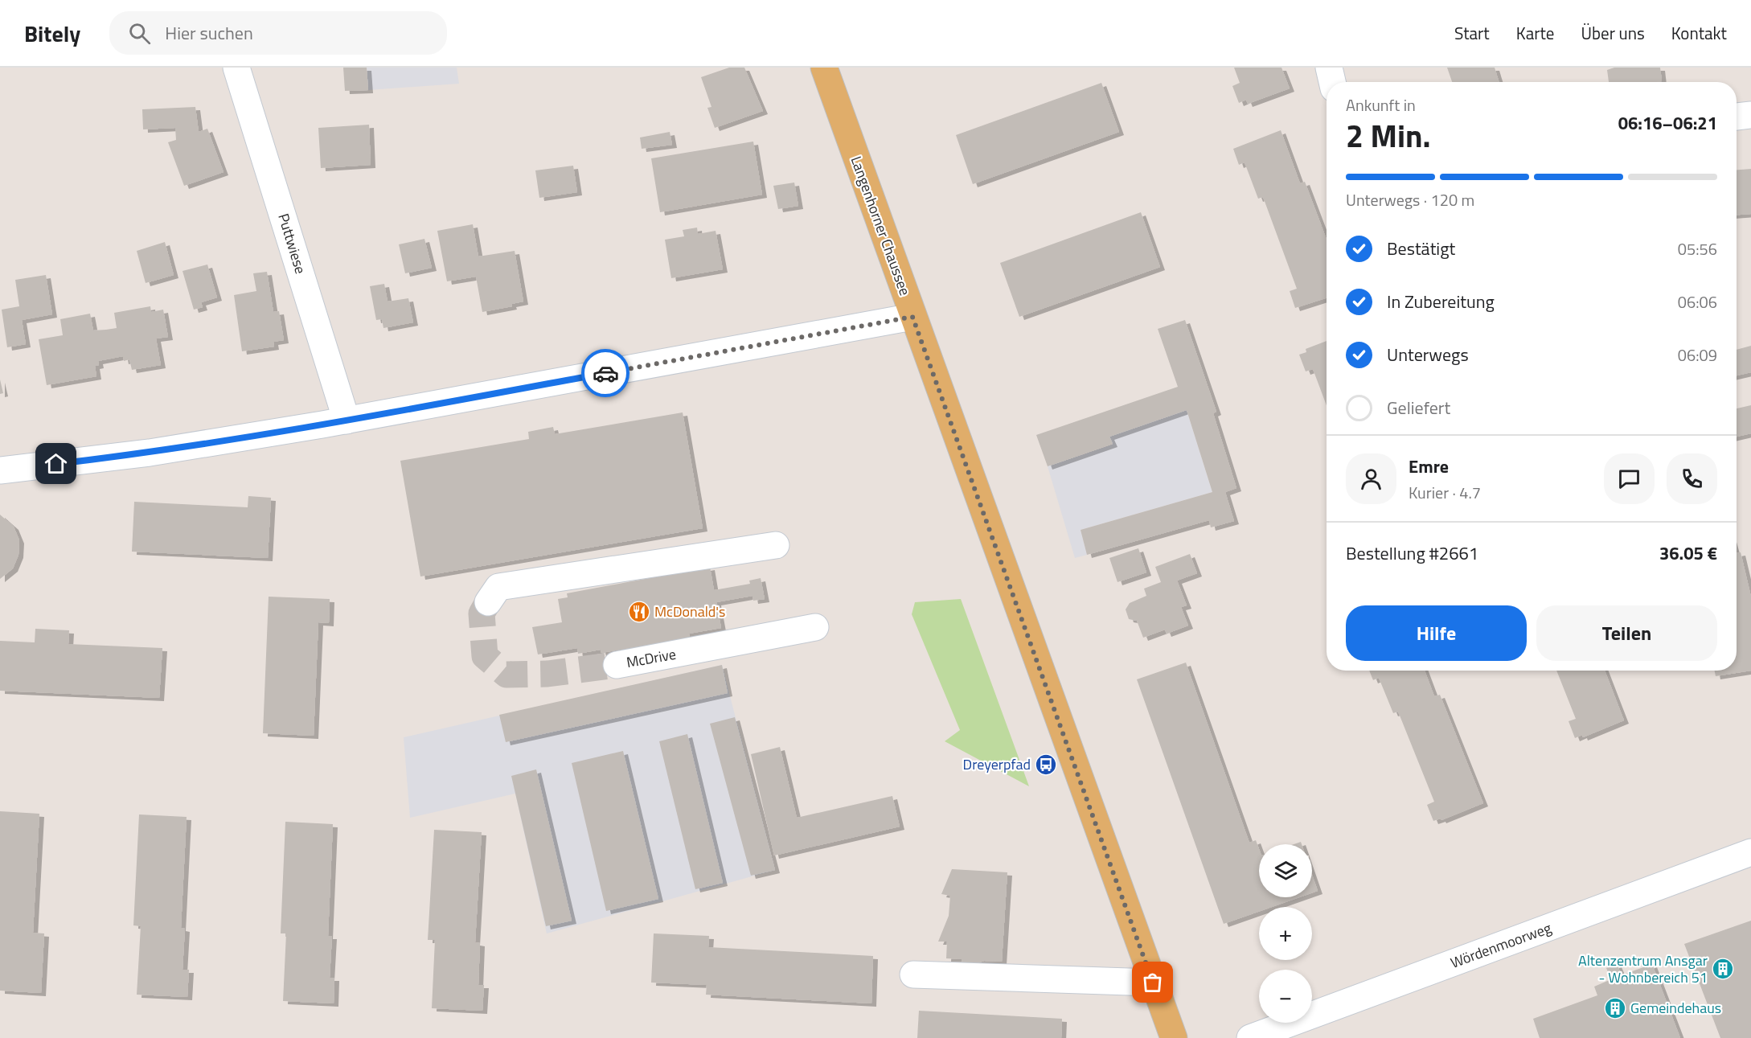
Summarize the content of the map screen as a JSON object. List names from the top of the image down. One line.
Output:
{"streets":{"main road":["Langenhorner Chaussee"],"street":["Puttwiese","McDrive","Wördenmoorweg"]},"places":{"restaurant":["McDonald's"],"bus stop":["Dreyerpfad"],"building":["Altenzentrum Ansgar - Wohnbereich 51","Gemeindehaus"]},"page":{"header":"Bitely","search":"Hier suchen","nav":["Start","Karte","Über uns","Kontakt"],"heading":["2 Min.","Ankunft in","06:16–06:21"],"panel":["Emre","Kurier · 4.7","Bestellung #2661","36.05 €"],"bar":"Unterwegs · 120 m","list":[["Bestätigt","05:56"],["In Zubereitung","06:06"],["Unterwegs","06:09"],"Geliefert"],"buttons":["Hilfe","Teilen"],"map_buttons":["+","−"]}}
